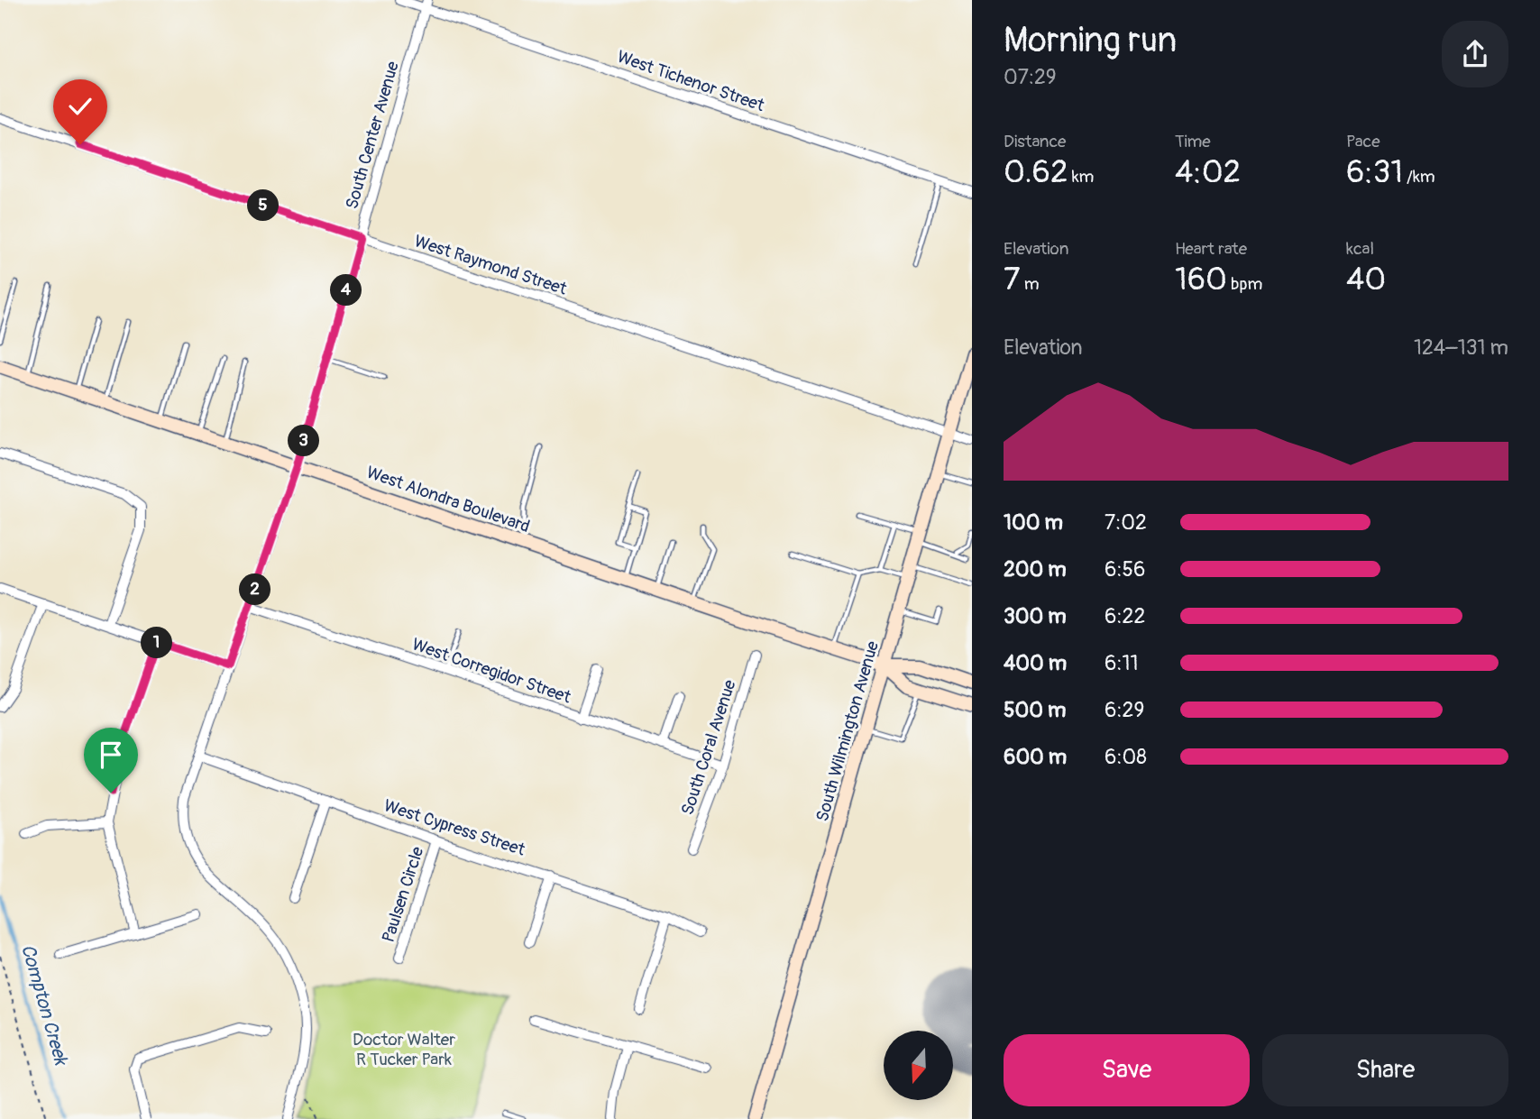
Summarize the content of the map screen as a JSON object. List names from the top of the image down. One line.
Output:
{"streets":{"main road":["West Alondra Boulevard","South Wilmington Avenue"],"street":["West Tichenor Street","South Center Avenue","West Raymond Street","West Corregidor Street","South Coral Avenue","West Cypress Street","Paulsen Circle"]},"crossings":[["West Tichenor Street","South Center Avenue"],["South Center Avenue","West Raymond Street"],["South Center Avenue","West Alondra Boulevard"],["South Center Avenue","West Corregidor Street"],["South Center Avenue","West Cypress Street"],["West Raymond Street","South Wilmington Avenue"],["West Alondra Boulevard","South Wilmington Avenue"],["West Corregidor Street","South Coral Avenue"],["West Cypress Street","Paulsen Circle"]],"water":["Compton Creek"],"parks":["Doctor Walter R Tucker Park"],"north":"bottom","page":{"heading":["Morning run","07:29"],"stats":[["Distance","0.62 km"],["Time","4:02"],["Pace","6:31 /km"],["Elevation","7 m"],["Heart rate","160 bpm"],["kcal","40"]],"pins":["5","4","3","2","1"],"chart":["Elevation","124–131 m"],"list":[{"name":"100 m","note":"7:02"},{"name":"200 m","note":"6:56"},{"name":"300 m","note":"6:22"},{"name":"400 m","note":"6:11"},{"name":"500 m","note":"6:29"},{"name":"600 m","note":"6:08"}],"buttons":["Save","Share"]}}
